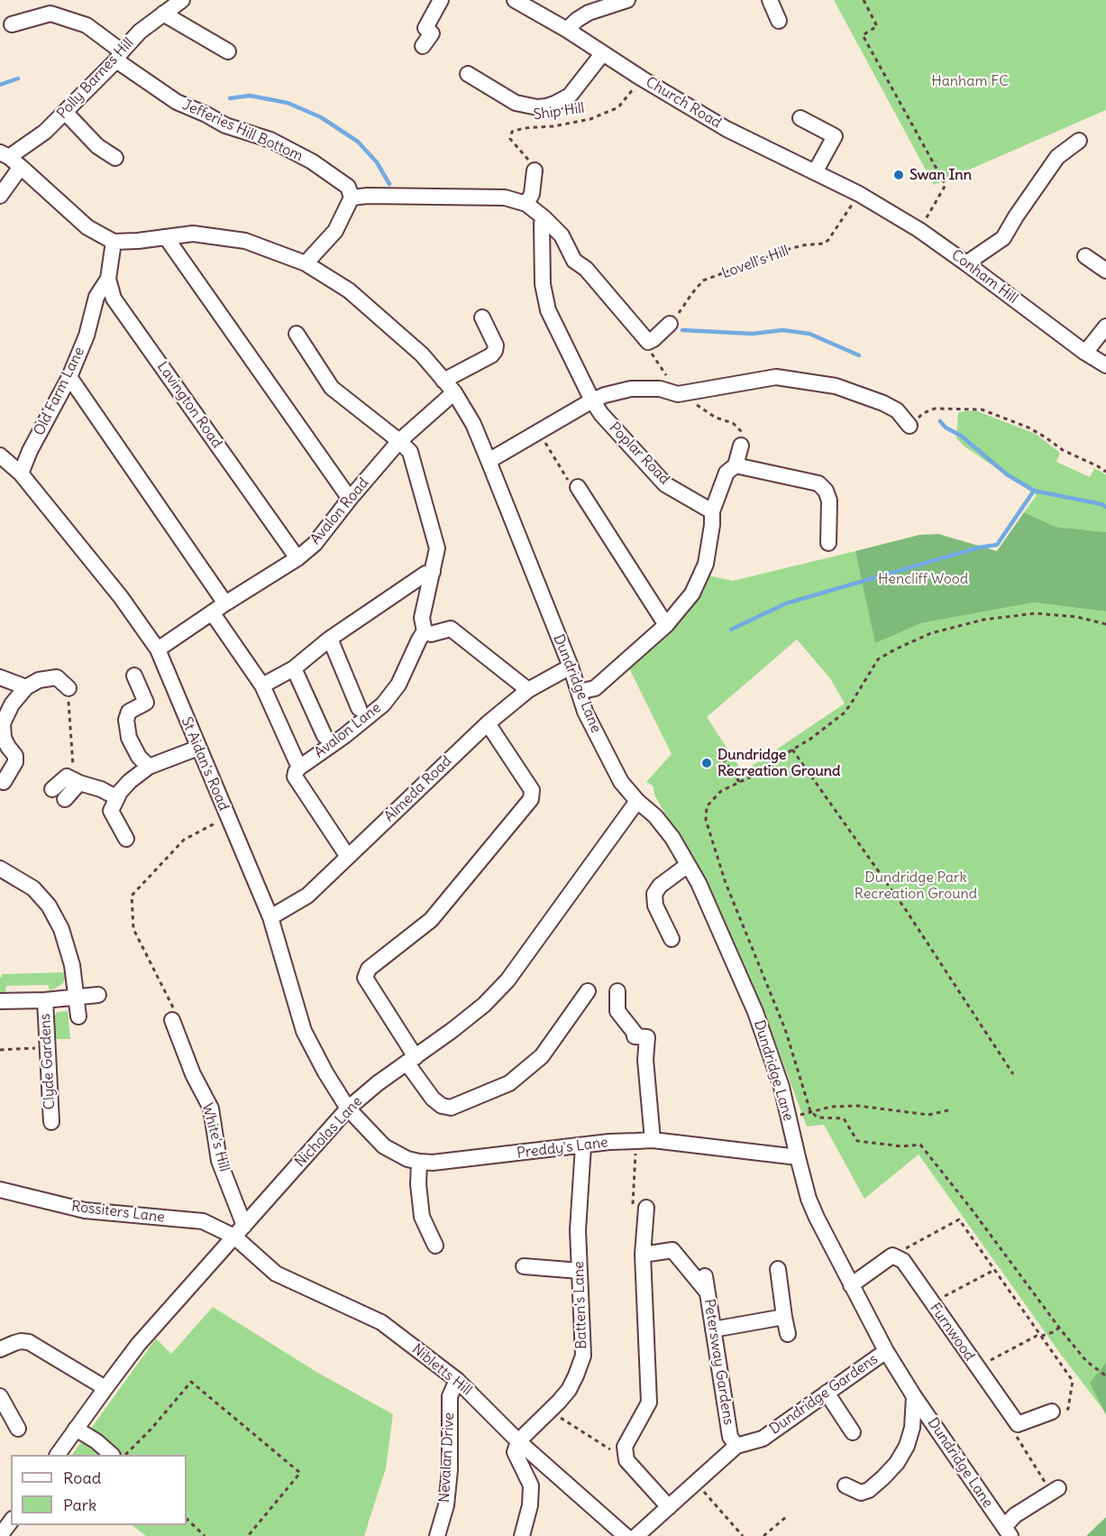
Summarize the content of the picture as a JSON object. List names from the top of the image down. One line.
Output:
{"streets":{"street":["Polly Barnes Hill","Church Road","Jefferies Hill Bottom","Conham Hill","Old Farm Lane","Lavington Road","Poplar Road","Avalon Road","Dundridge Lane","Avalon Lane","St Aidan's Road","Almeda Road","Clyde Gardens","Nicholas Lane","White's Hill","Preddy's Lane","Rossiters Lane","Batten's Lane","Furnwood","Petersway Gardens","Nibletts Hill","Dundridge Gardens","Nevalan Drive"],"path":["Ship Hill","Lovell's Hill"]},"crossings":[["Polly Barnes Hill","Jefferies Hill Bottom"],["Church Road","Ship Hill"],["Church Road","Lovell's Hill"],["Church Road","Conham Hill"],["Lovell's Hill","Conham Hill"],["Old Farm Lane","Lavington Road"],["Old Farm Lane","St Aidan's Road"],["Lavington Road","Avalon Road"],["Lavington Road","Dundridge Lane"],["Avalon Road","Dundridge Lane"],["Avalon Road","Avalon Lane"],["Avalon Road","St Aidan's Road"],["Dundridge Lane","Almeda Road"],["Dundridge Lane","Nicholas Lane"],["Dundridge Lane","Preddy's Lane"],["Dundridge Lane","Dundridge Gardens"],["Avalon Lane","Almeda Road"],["St Aidan's Road","Almeda Road"],["St Aidan's Road","Nicholas Lane"],["St Aidan's Road","Preddy's Lane"],["Nicholas Lane","White's Hill"],["Nicholas Lane","Preddy's Lane"],["Nicholas Lane","Rossiters Lane"],["Nicholas Lane","Nibletts Hill"],["White's Hill","Rossiters Lane"],["White's Hill","Nibletts Hill"],["Preddy's Lane","Batten's Lane"],["Rossiters Lane","Nibletts Hill"],["Batten's Lane","Nibletts Hill"],["Petersway Gardens","Dundridge Gardens"],["Nibletts Hill","Nevalan Drive"]],"parks":["Hanham FC","Hencliff Wood","Dundridge Park Recreation Ground"],"places":["Swan Inn","Dundridge Recreation Ground"],"legend":["Road","Park"]}
